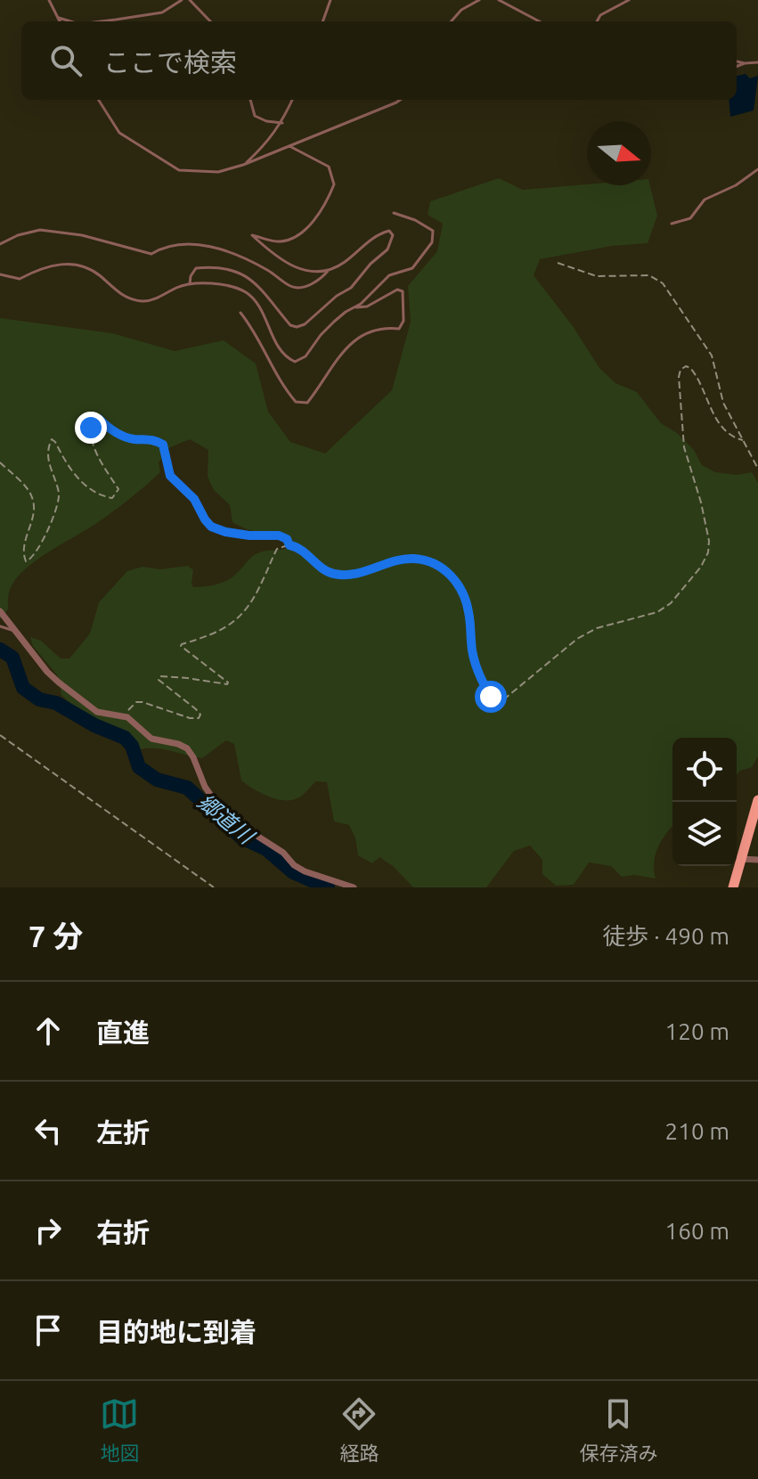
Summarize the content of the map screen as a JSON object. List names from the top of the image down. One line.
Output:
{"water":["郷道川"],"north":"right","page":{"search":"ここで検索","heading":["7 分","徒歩 · 490 m"],"list":[["直進","120 m"],["左折","210 m"],["右折","160 m"],"目的地に到着"],"nav":["地図","経路","保存済み"]}}
